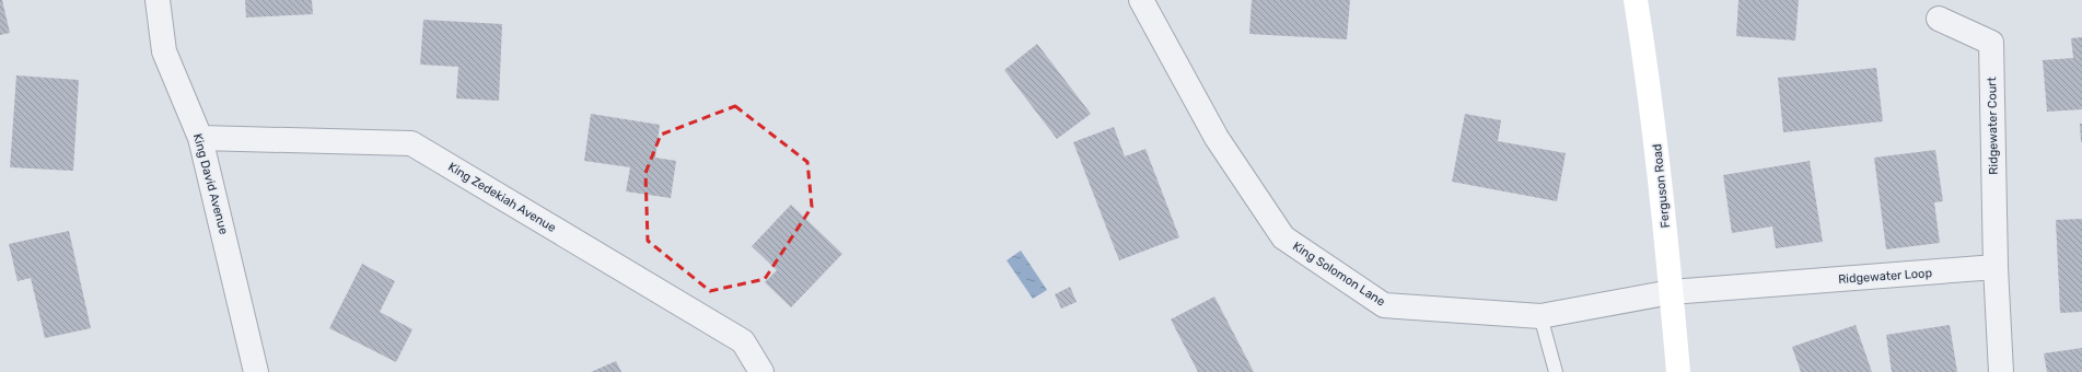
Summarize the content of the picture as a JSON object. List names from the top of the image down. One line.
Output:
{"streets":{"street":["Ridgewater Court","King David Avenue","Ferguson Road","King Zedekiah Avenue","King Solomon Lane","Ridgewater Loop"]},"crossings":[["Ridgewater Court","Ridgewater Loop"],["King David Avenue","King Zedekiah Avenue"],["Ferguson Road","King Solomon Lane"],["Ferguson Road","Ridgewater Loop"],["King Solomon Lane","Ridgewater Loop"]]}
